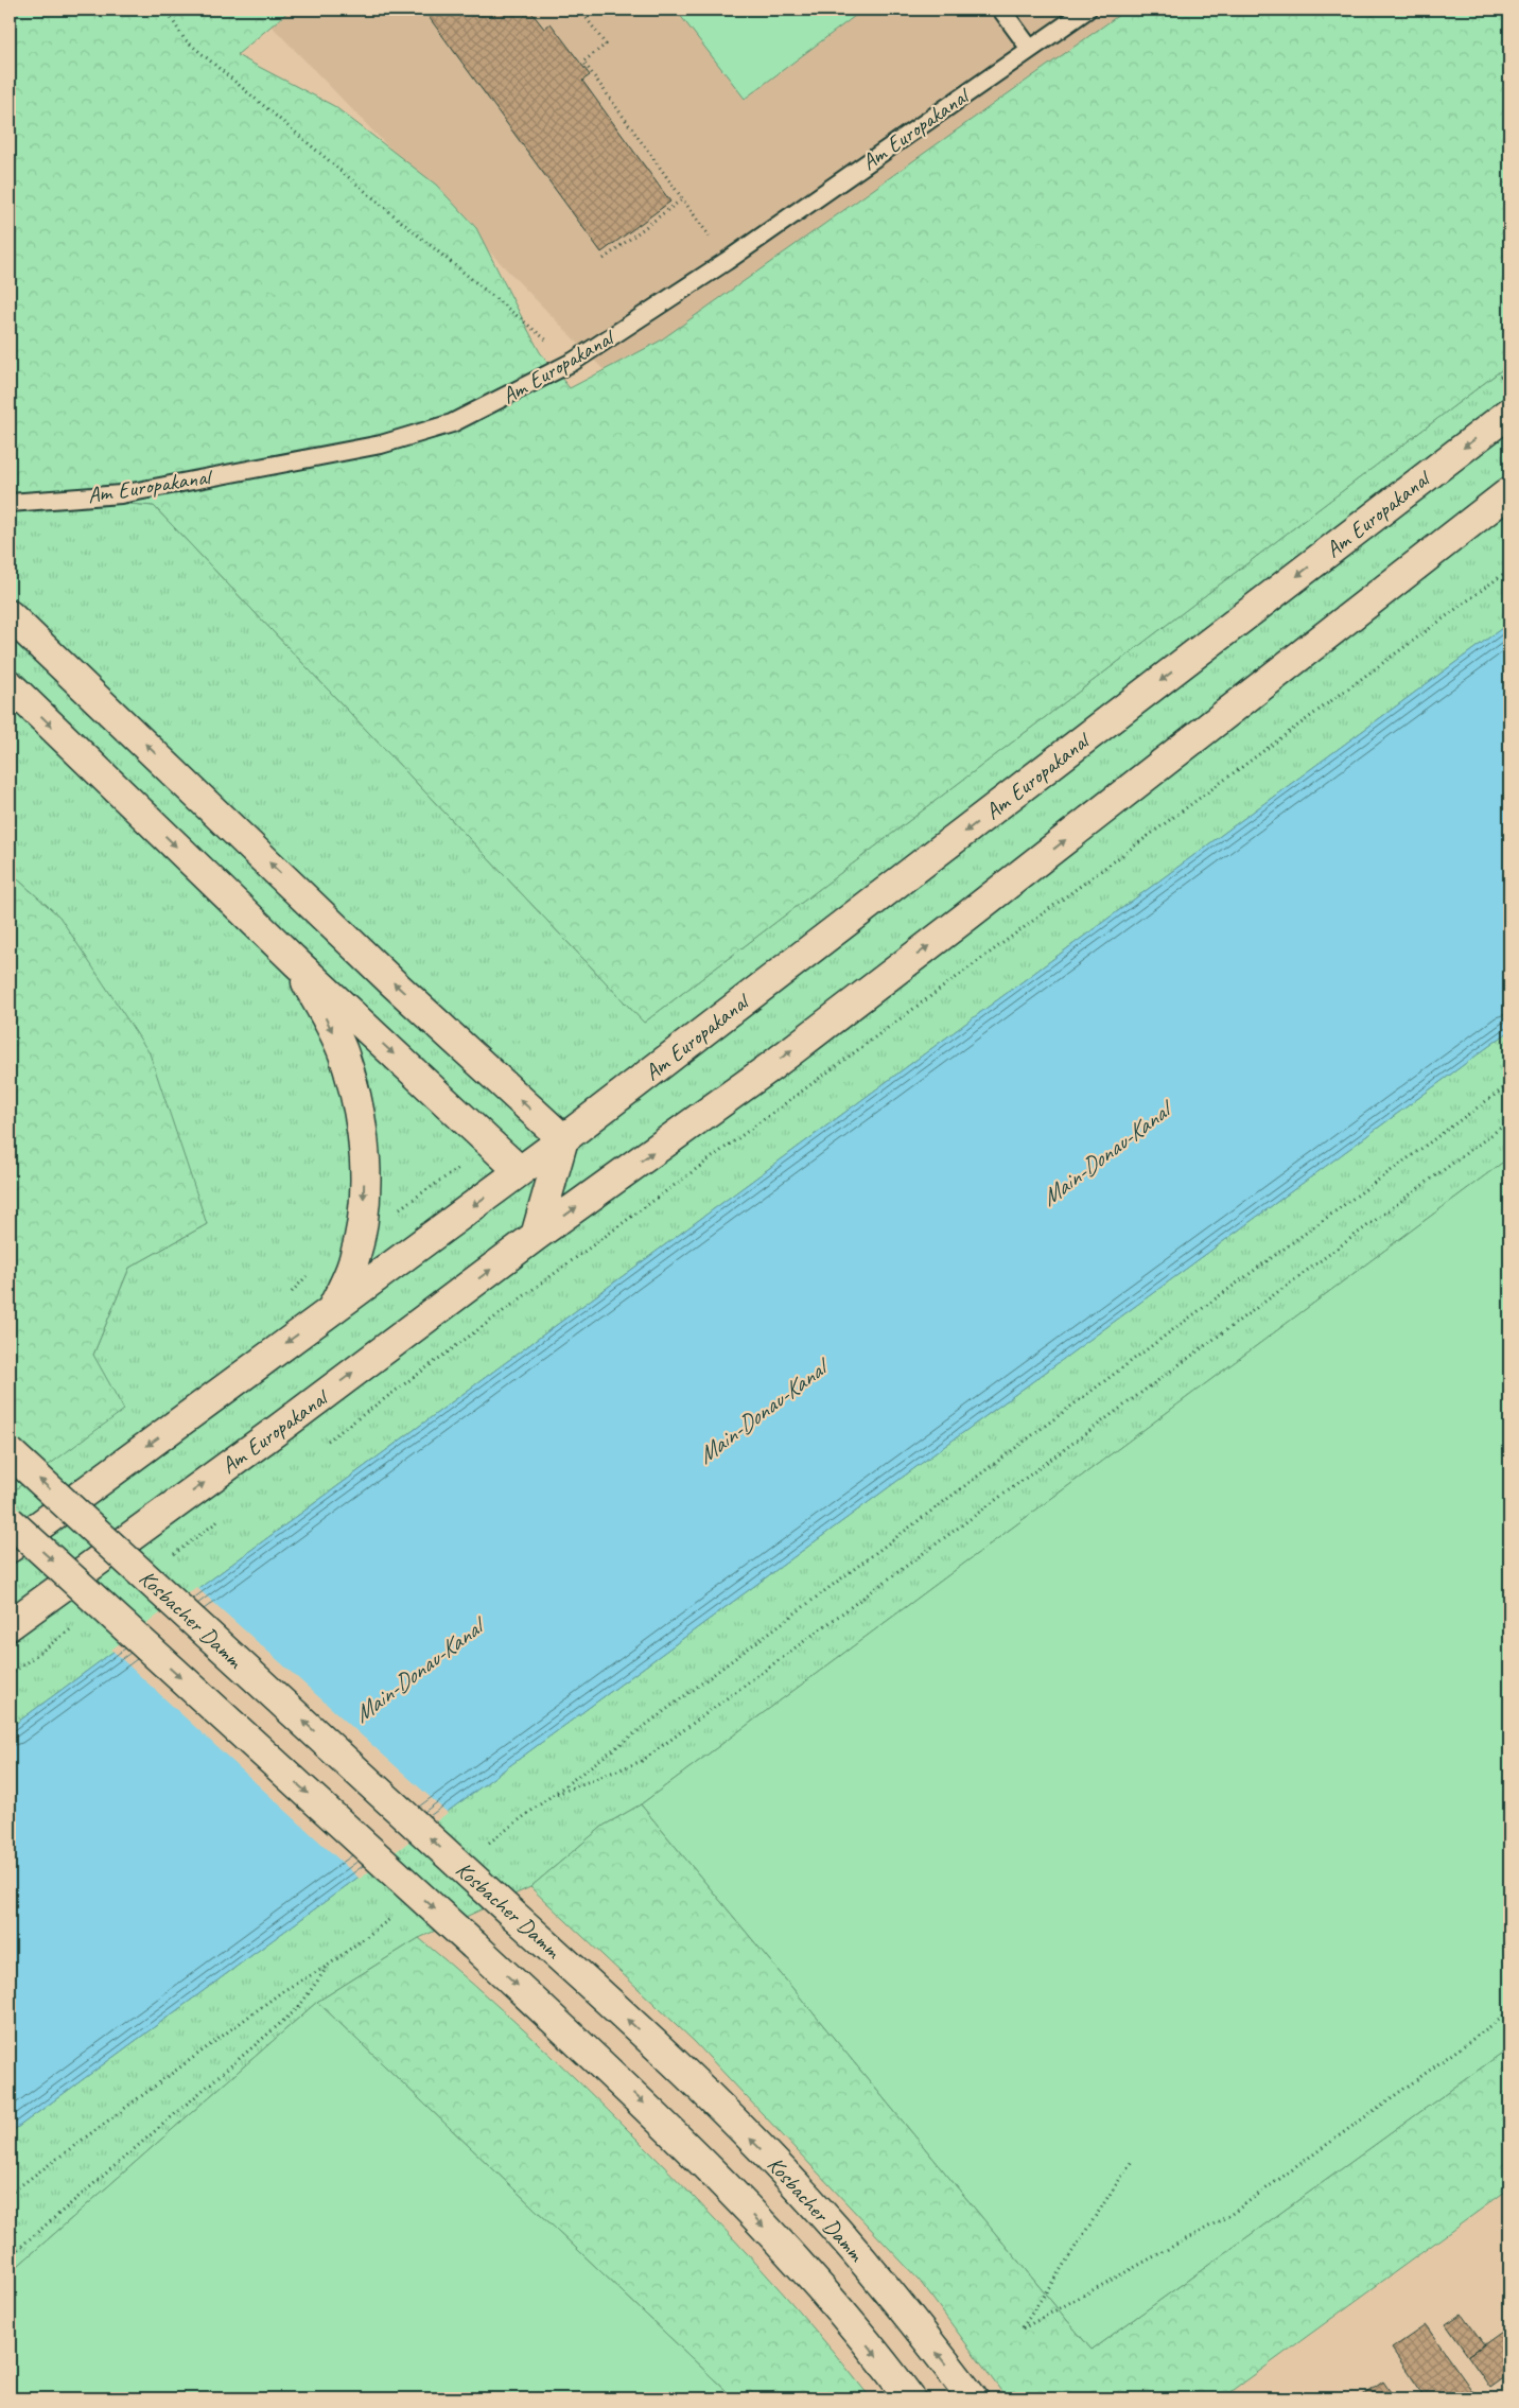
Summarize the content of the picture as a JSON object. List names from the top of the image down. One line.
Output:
{"streets":{"main road":["Am Europakanal","Kosbacher Damm"]},"water":["Main-Donau-Kanal"]}
